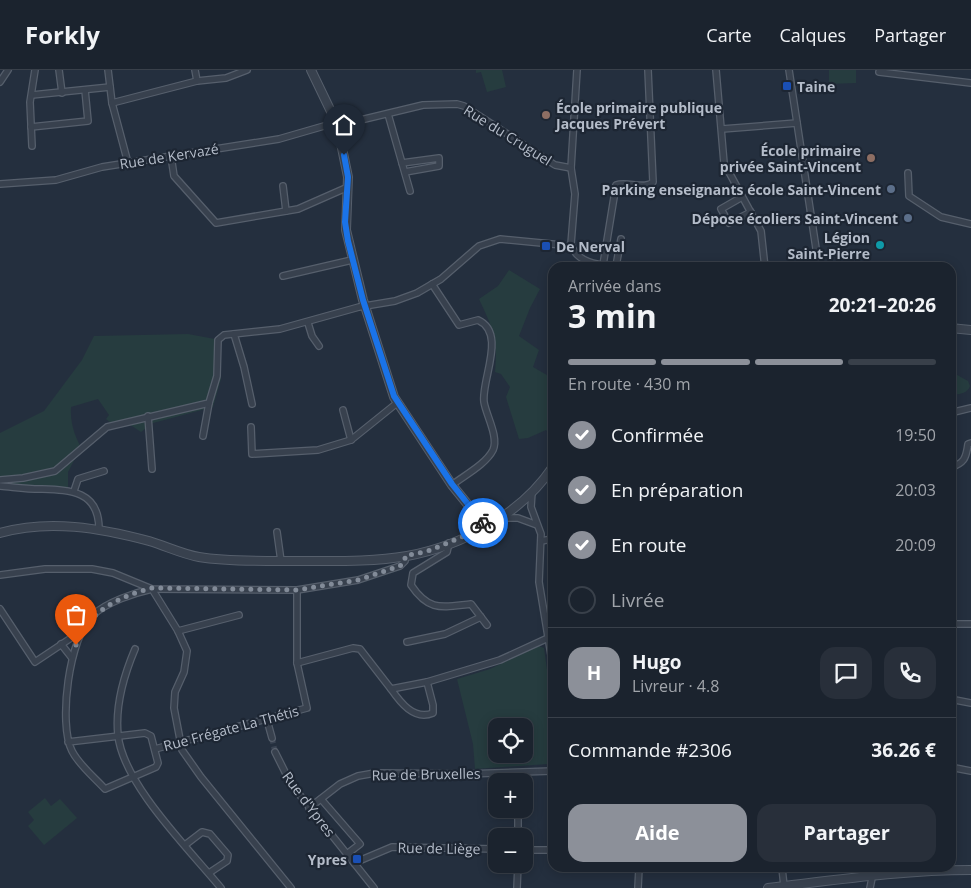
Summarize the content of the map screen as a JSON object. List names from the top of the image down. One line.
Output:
{"streets":{"street":["Rue du Cruguel","Rue de Kervazé","Rue Frégate La Thétis","Rue de Bruxelles","Rue d'Ypres","Rue de Liège"]},"crossings":[["Rue du Cruguel","Rue de Kervazé"],["Rue de Bruxelles","Rue d'Ypres"],["Rue d'Ypres","Rue de Liège"]],"places":{"transit":["Taine","De Nerval","Ypres"],"other":["École primaire publique Jacques Prévert","École primaire privée Saint-Vincent","Parking enseignants école Saint-Vincent","Dépose écoliers Saint-Vincent","Légion Saint-Pierre"]},"page":{"header":"Forkly","nav":["Carte","Calques","Partager"],"heading":["3 min","Arrivée dans","20:21–20:26"],"panel":["Hugo","Livreur · 4.8","Commande #2306","36.26 €"],"bar":"En route · 430 m","list":[["Confirmée","19:50"],["En préparation","20:03"],["En route","20:09"],"Livrée"],"round":"H","map_buttons":["+","−"],"buttons":["Aide","Partager"]}}
